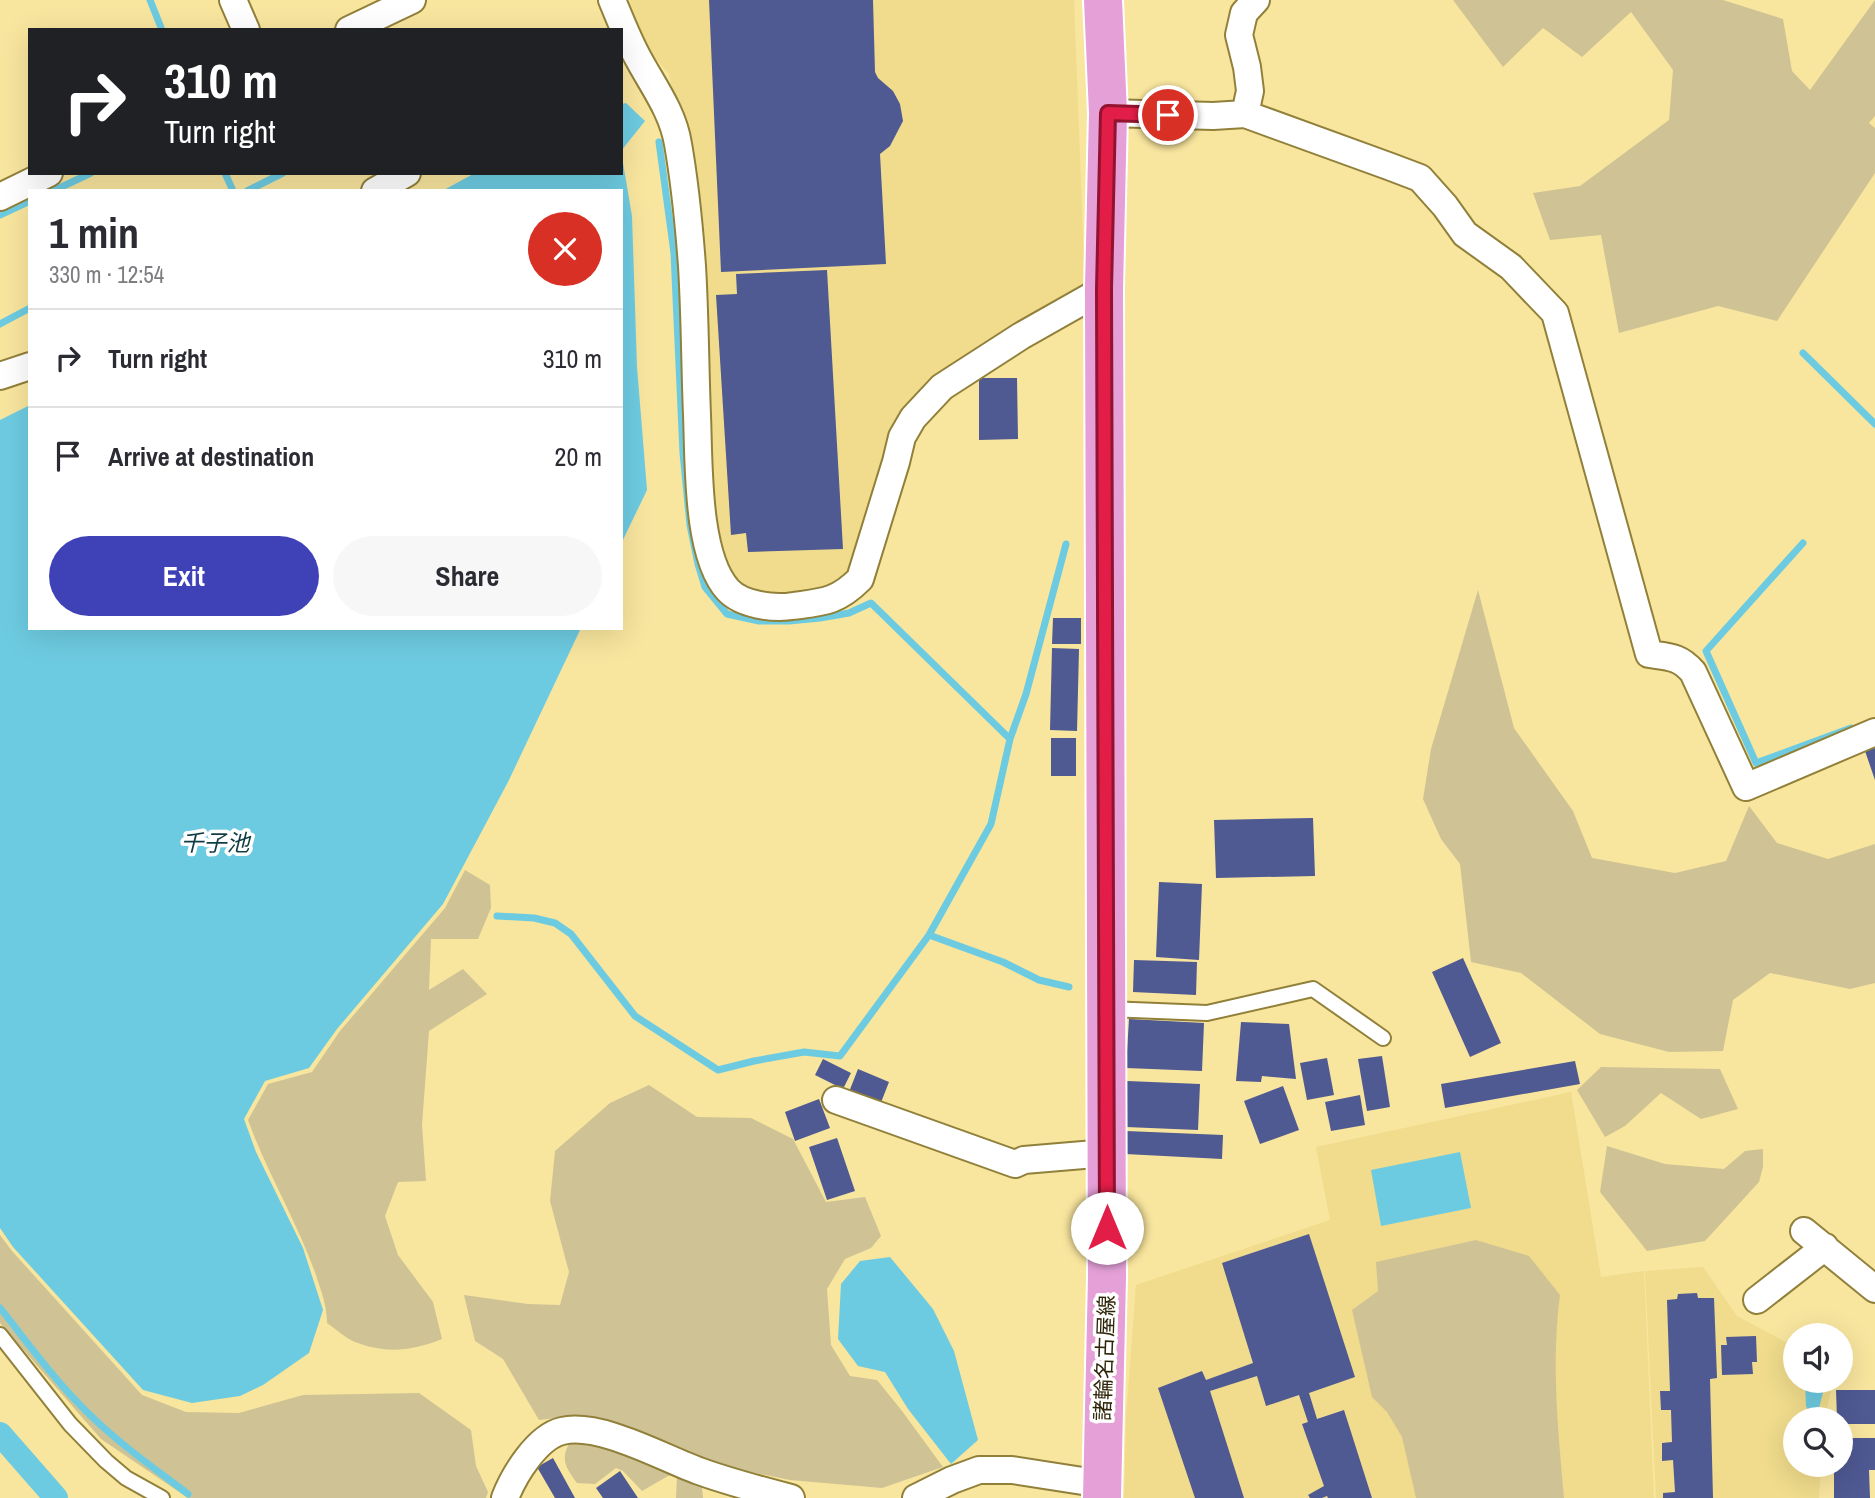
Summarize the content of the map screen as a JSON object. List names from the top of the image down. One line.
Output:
{"streets":{"main road":["諸輪名古屋線"]},"water":["千子池"],"page":{"turn":["310 m","Turn right"],"heading":["1 min","330 m · 12:54"],"list":[{"name":"Turn right","value":"310 m"},{"name":"Arrive at destination","value":"20 m"}],"buttons":["Exit","Share"]}}
